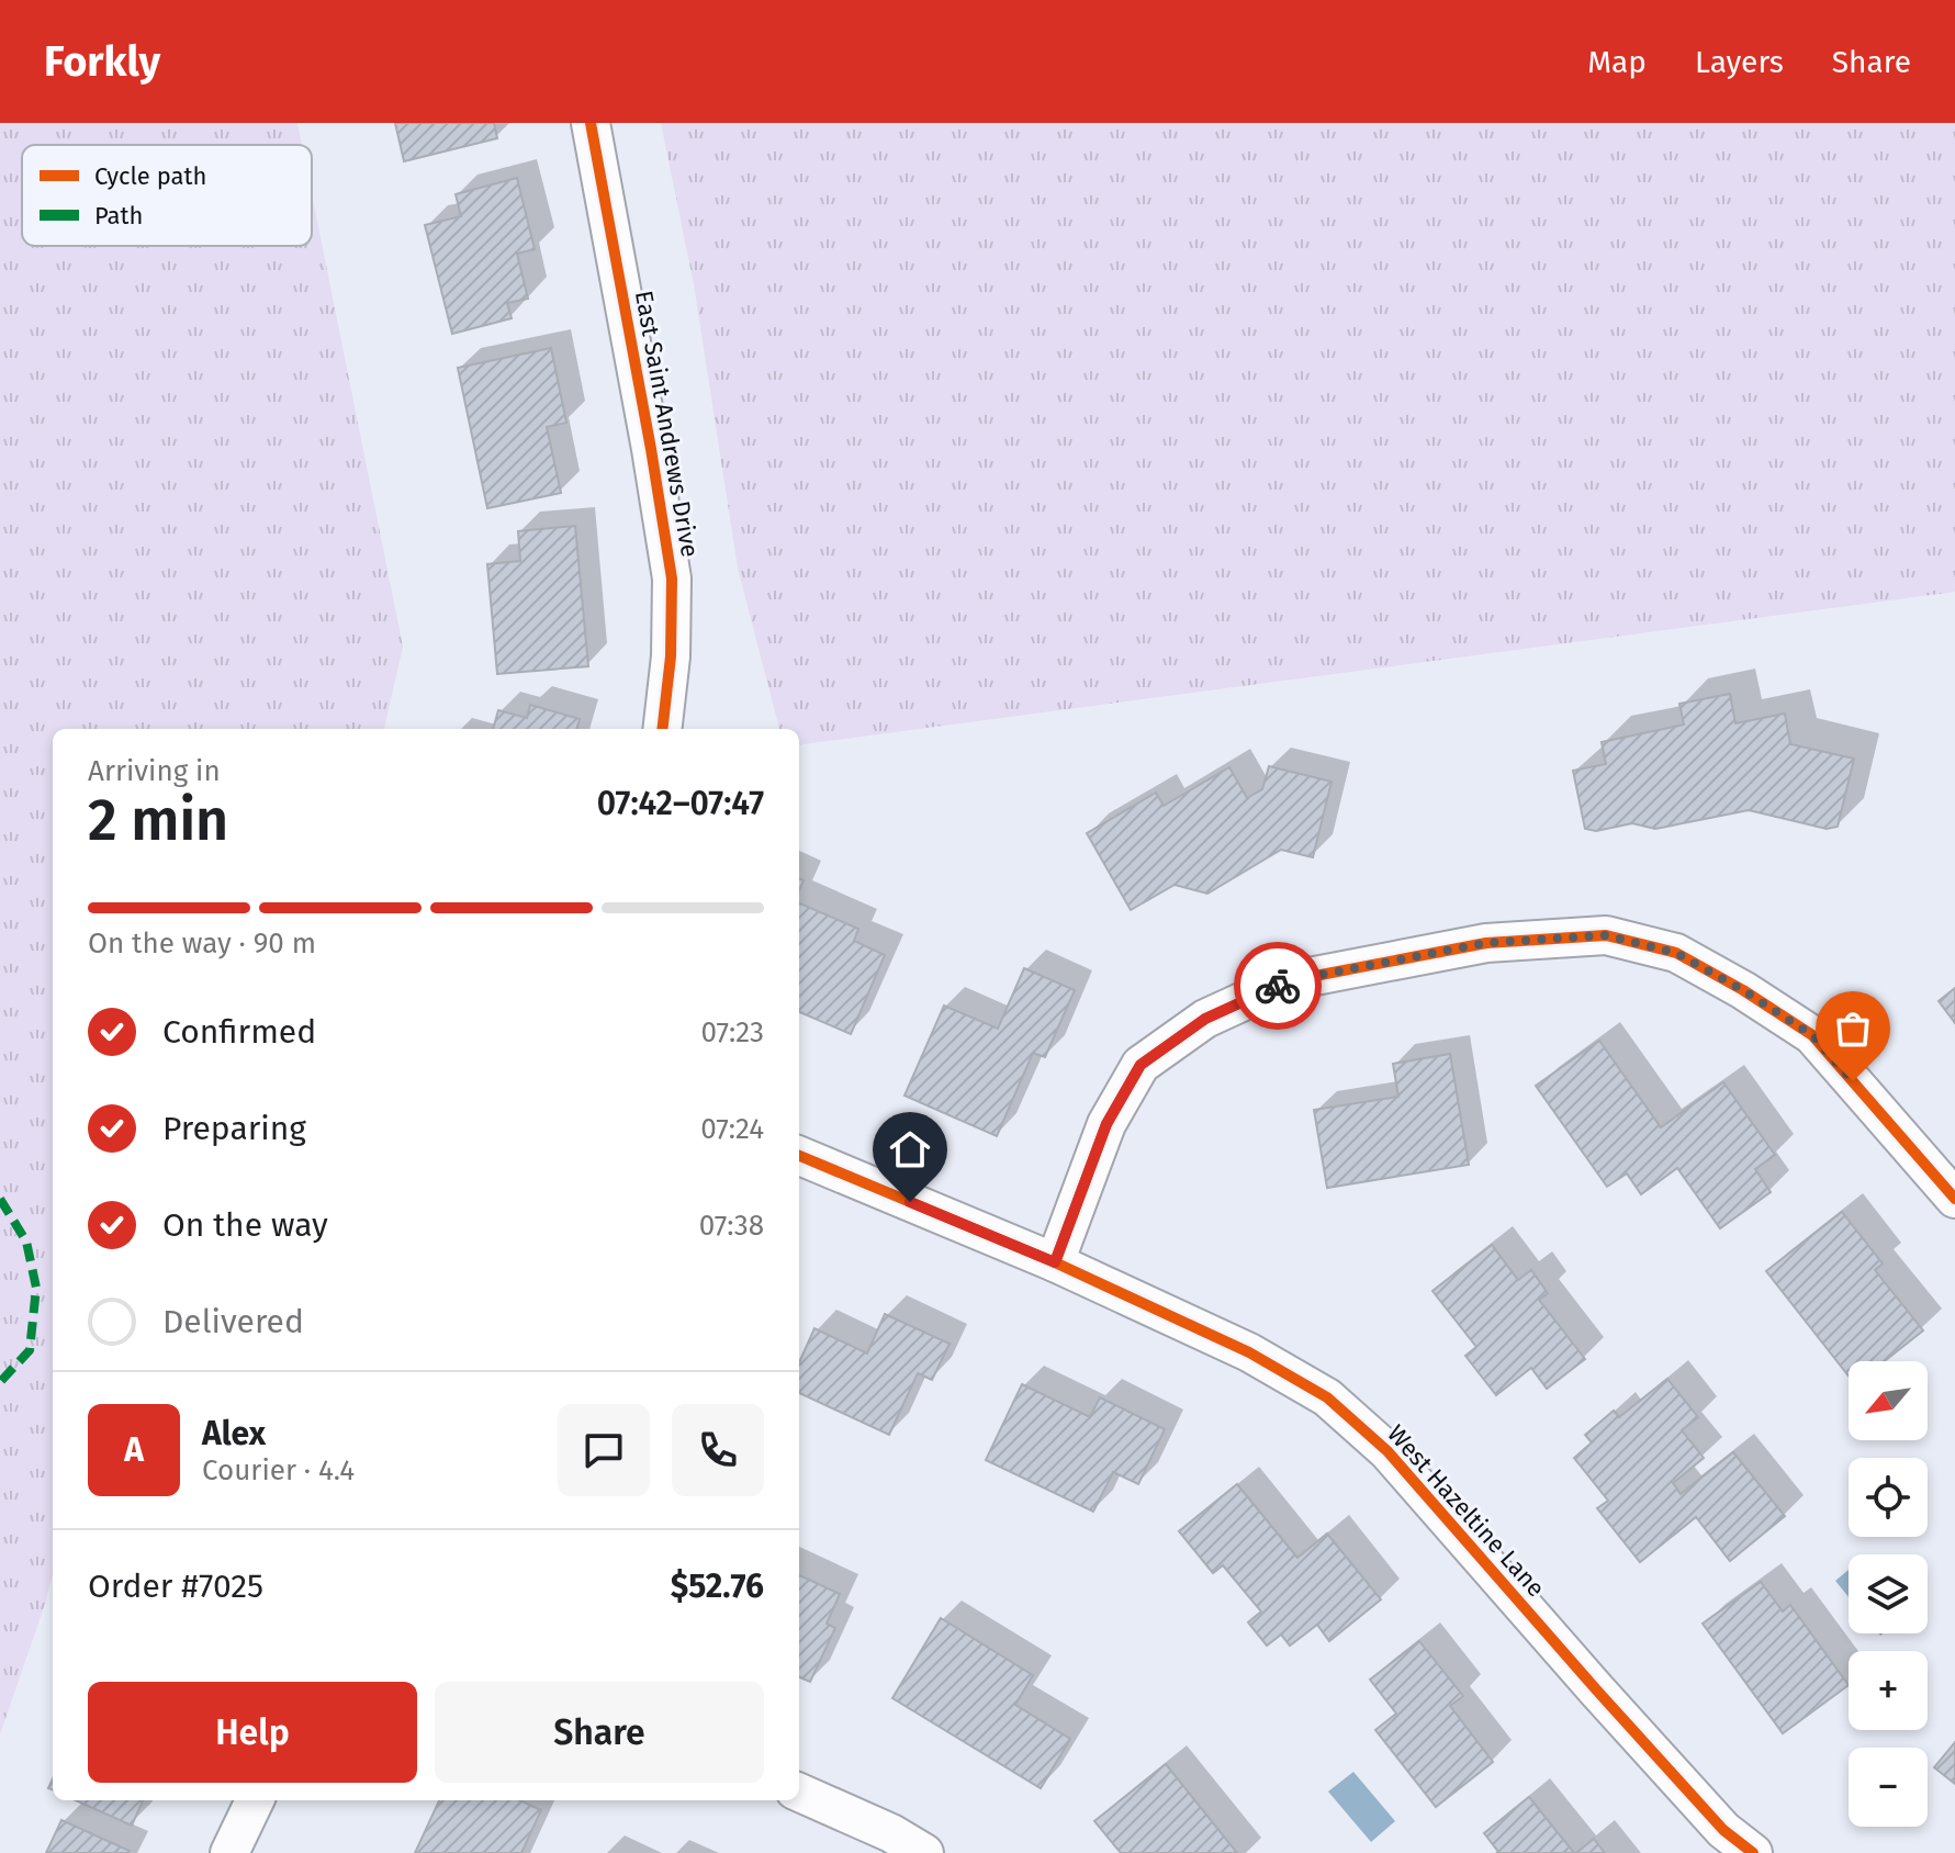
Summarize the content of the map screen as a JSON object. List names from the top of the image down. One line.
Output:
{"streets":{"street":["East Saint Andrews Drive","West Hazeltine Lane"]},"legend":["Cycle path","Path"],"north":"bottom left","page":{"header":"Forkly","nav":["Map","Layers","Share"],"heading":["2 min","Arriving in","07:42–07:47"],"panel":["Alex","Courier · 4.4","Order #7025","$52.76"],"bar":"On the way · 90 m","list":[["Confirmed","07:23"],["Preparing","07:24"],["On the way","07:38"],"Delivered"],"map_buttons":["+","−"],"round":"A","buttons":["Help","Share"]}}
